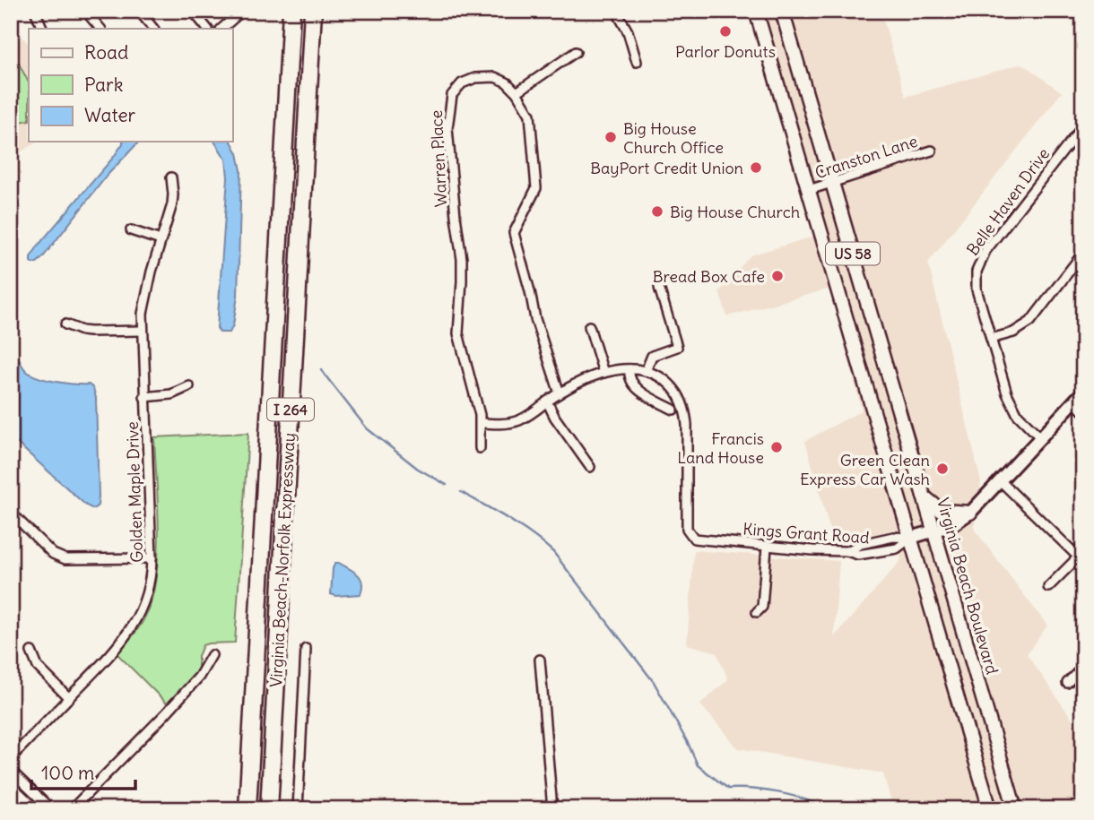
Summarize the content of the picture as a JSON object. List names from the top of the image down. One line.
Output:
{"streets":{"highway":["I 264","Virginia Beach-Norfolk Expressway"],"main road":["US 58","Virginia Beach Boulevard"],"street":["Cranston Lane","Warren Place","Belle Haven Drive","Golden Maple Drive","Kings Grant Road"]},"crossings":[["Cranston Lane","US 58"],["Cranston Lane","Virginia Beach Boulevard"],["Belle Haven Drive","Kings Grant Road"],["US 58","Kings Grant Road"],["Kings Grant Road","Virginia Beach Boulevard"]],"places":["Parlor Donuts","Big House Church Office","BayPort Credit Union","Big House Church","Bread Box Cafe","Francis Land House","Green Clean Express Car Wash"],"legend":["Road","Park","Water"],"scale_bar":"100 m"}
